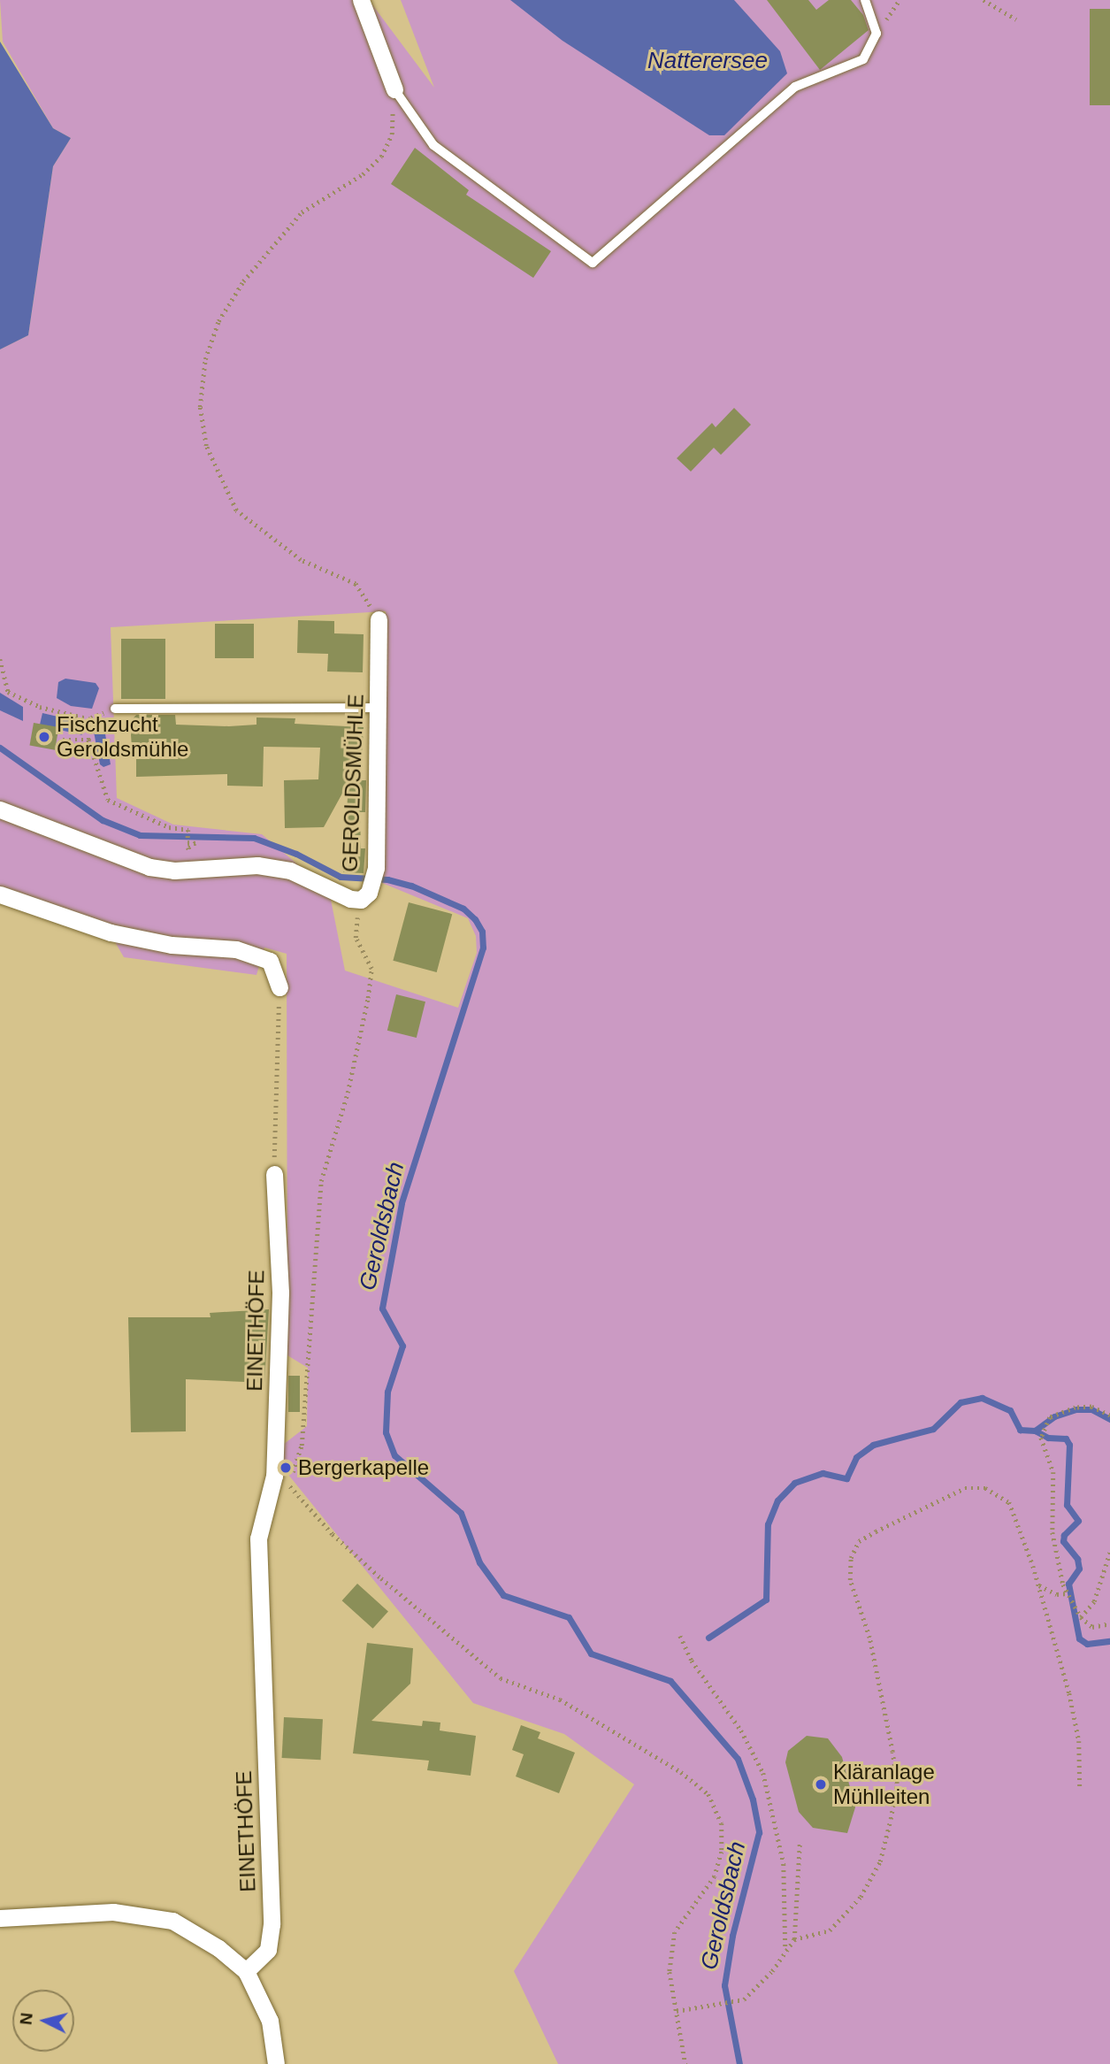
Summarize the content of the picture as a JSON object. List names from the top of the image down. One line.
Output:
{"streets":{"street":["GEROLDSMÜHLE","EINETHÖFE"]},"water":["Natterersee","Geroldsbach"],"places":["Fischzucht Geroldsmühle","Bergerkapelle","Kläranlage Mühlleiten"],"north":"left"}
